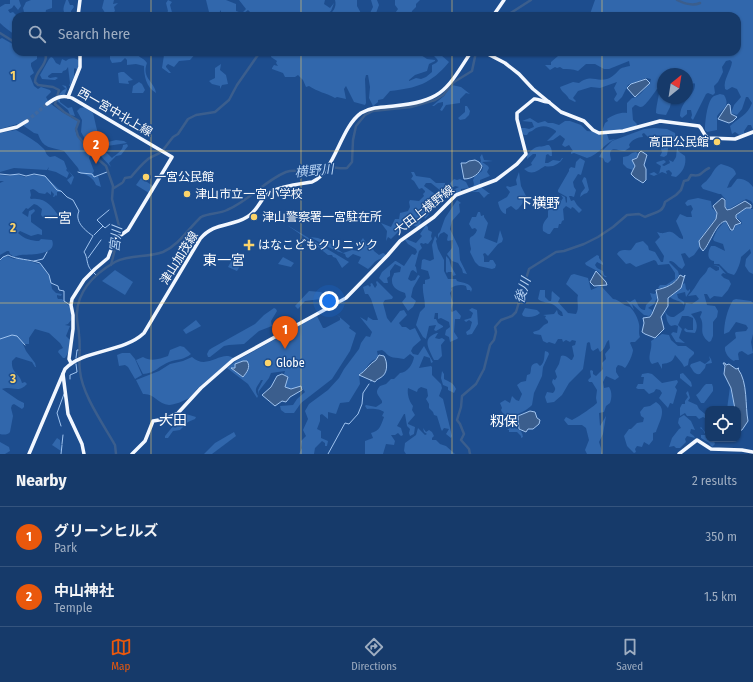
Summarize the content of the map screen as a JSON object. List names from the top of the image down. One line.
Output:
{"streets":{"main road":["西一宮中北上線","大田上横野線","津山加茂線"]},"crossings":[["西一宮中北上線","津山加茂線"]],"districts":["下横野","一宮","東一宮","大田","籾保"],"water":["横野川","宮川","後川"],"places":{"other":["高田公民館","一宮公民館","津山市立一宮小学校","津山警察署一宮駐在所","Globe"],"health":["はなこどもクリニック"]},"north":"top right","page":{"search":"Search here","pins":["2","1"],"heading":["Nearby","2 results"],"list":[{"mark":"1","name":"グリーンヒルズ","note":"Park","value":"350 m"},{"mark":"2","name":"中山神社","note":"Temple","value":"1.5 km"}],"nav":["Map","Directions","Saved"]},"grid":{"rows":["1","2","3"]}}
